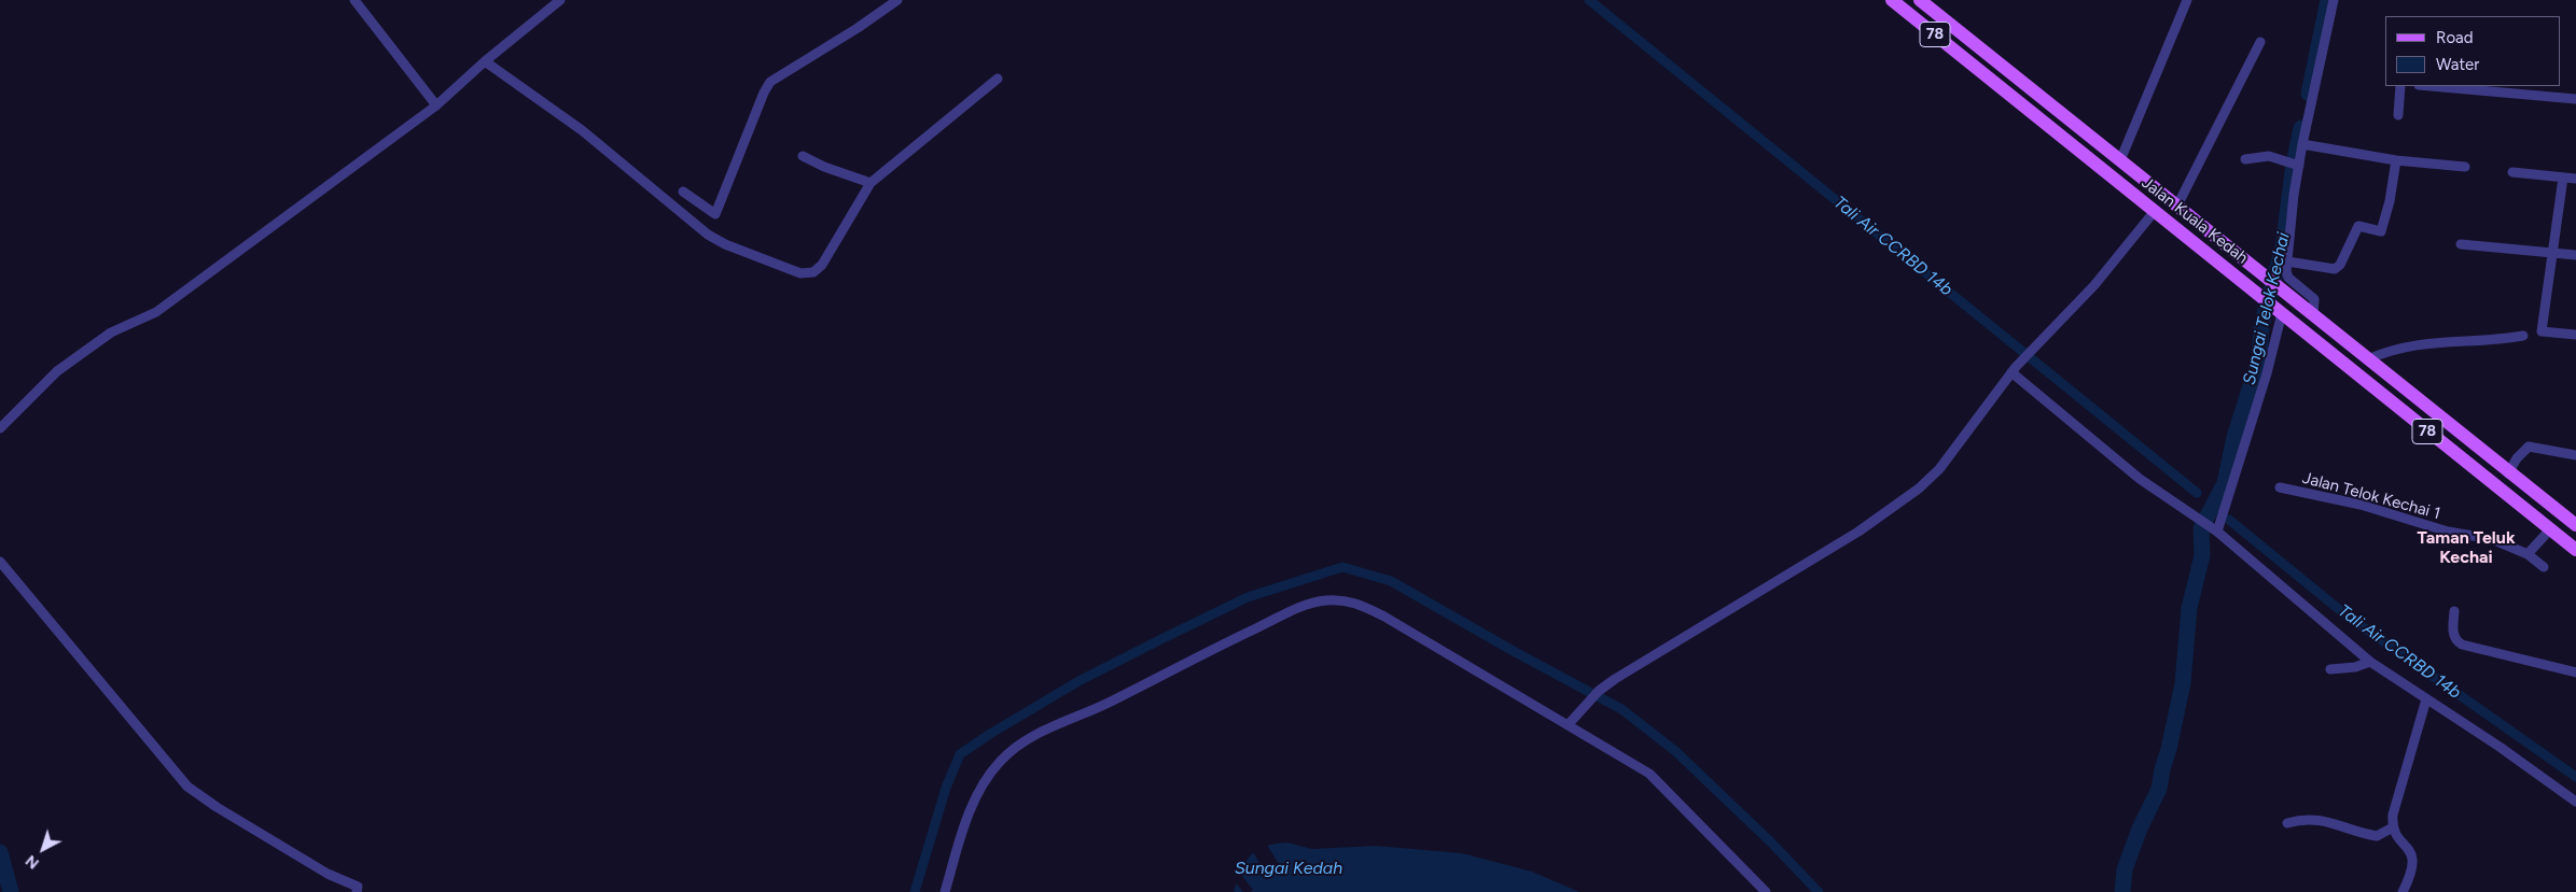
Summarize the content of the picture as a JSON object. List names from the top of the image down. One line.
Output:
{"streets":{"main road":["78","Jalan Kuala Kedah"],"street":["Jalan Telok Kechai 1"]},"districts":["Taman Teluk Kechai"],"water":["Tali Air CCRBD 14b","Sungai Telok Kechai","Sungai Kedah"],"legend":["Road","Water"],"north":"bottom left"}
